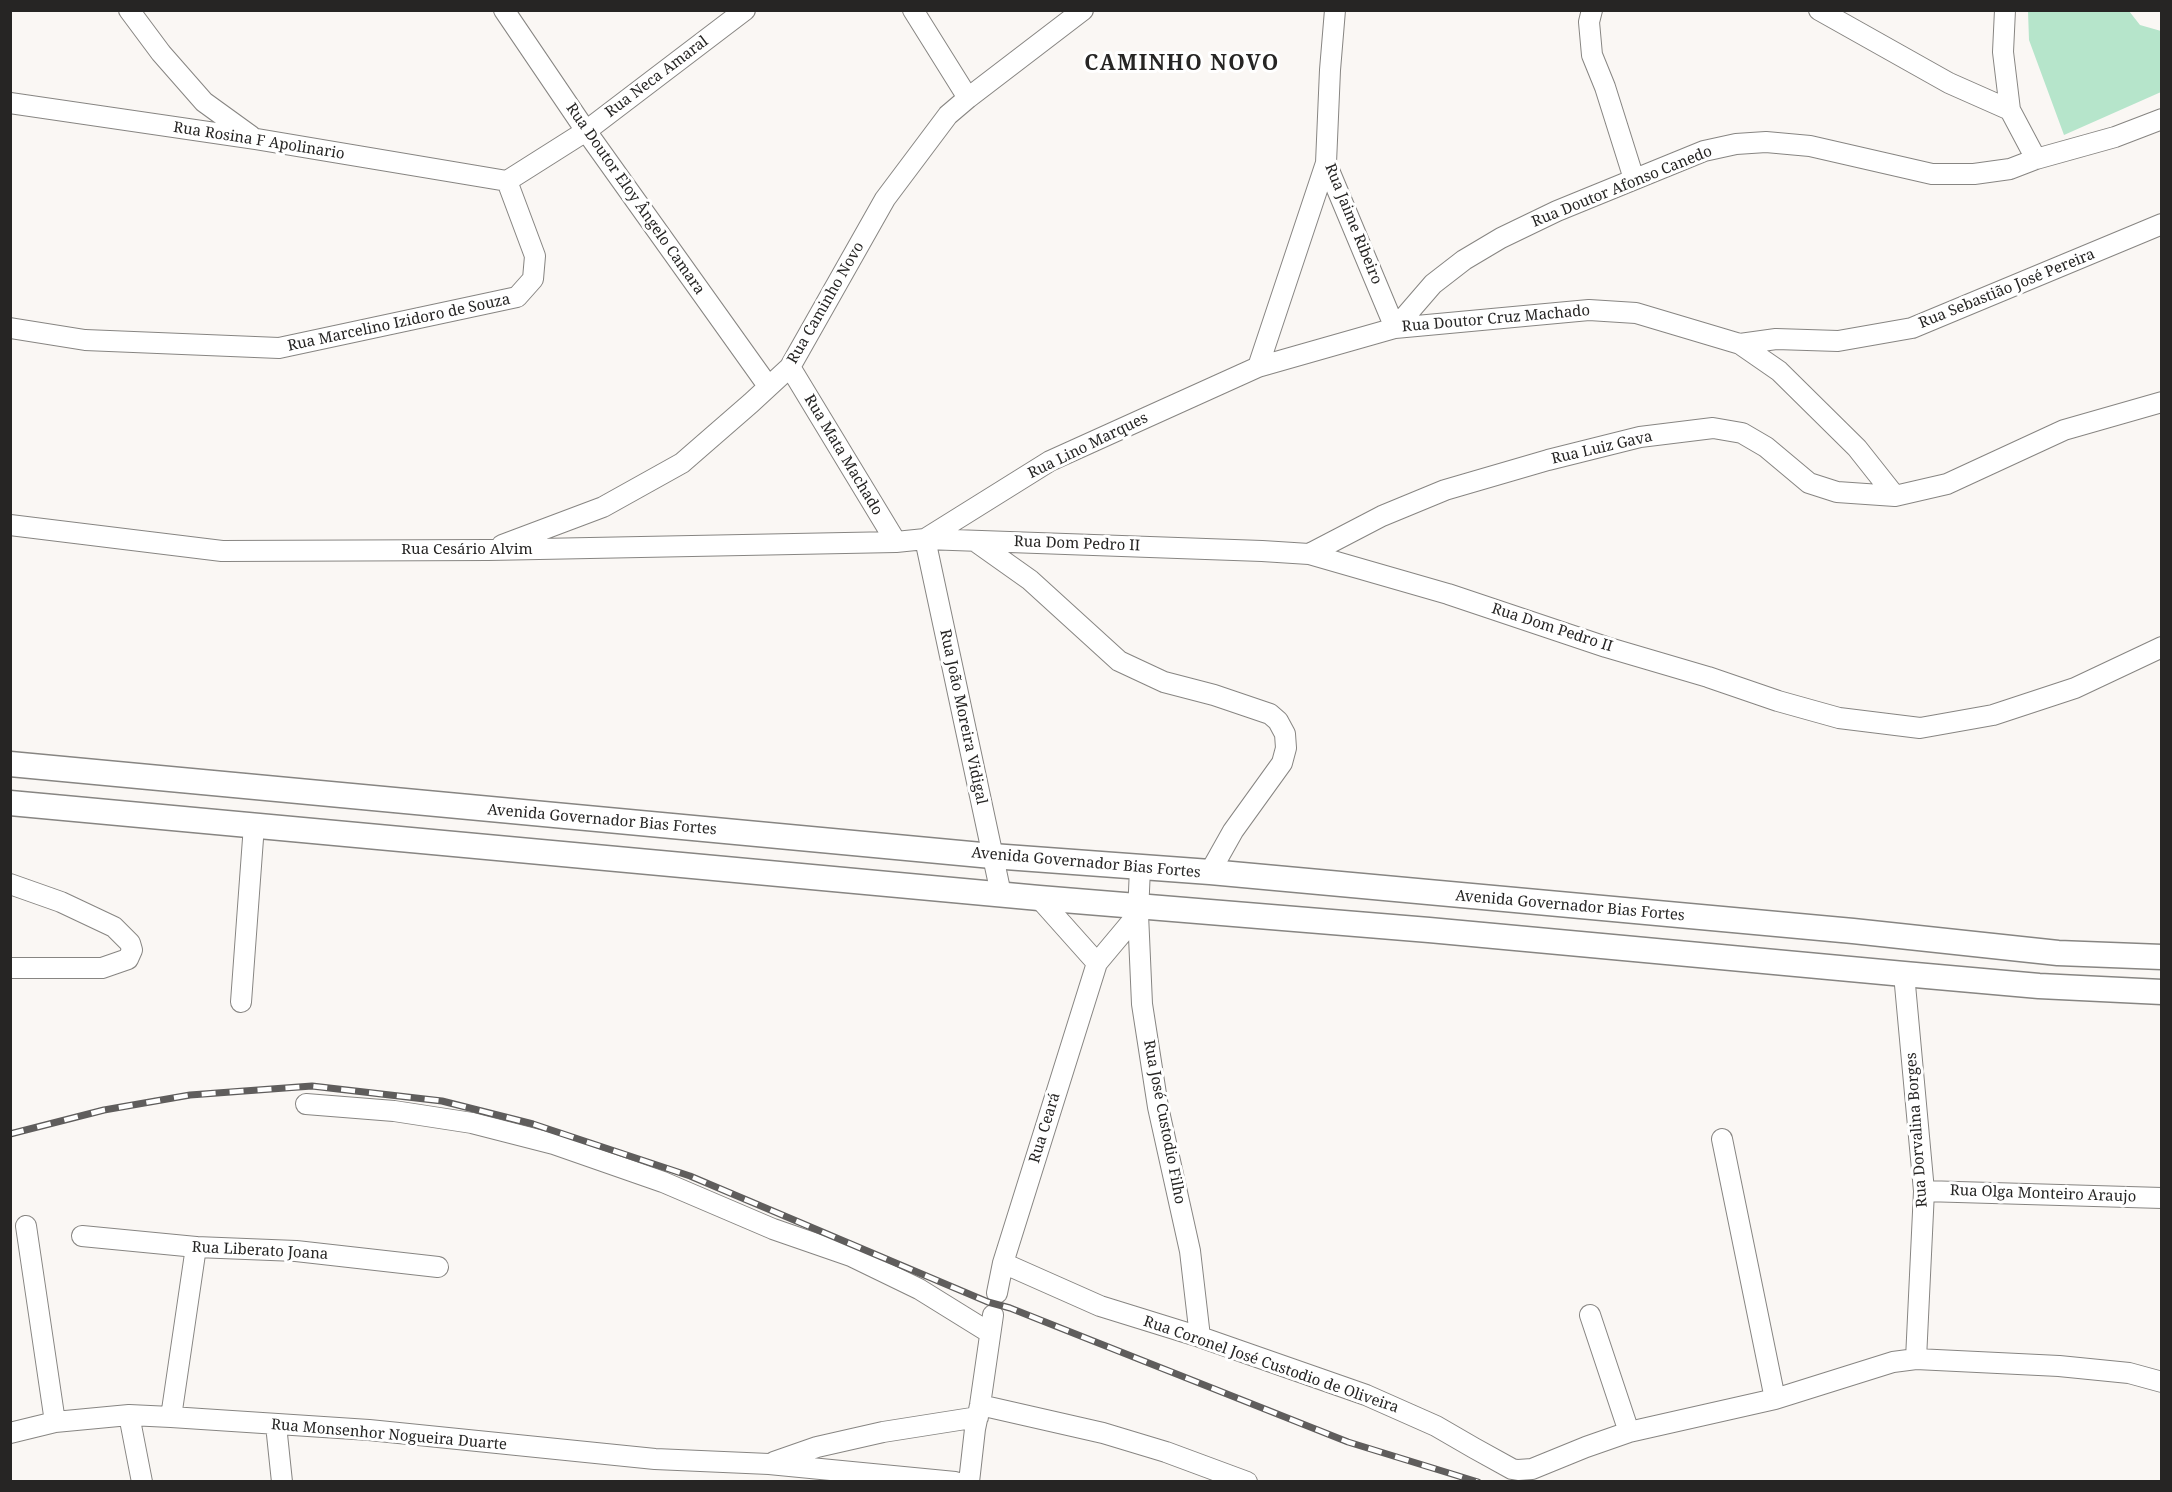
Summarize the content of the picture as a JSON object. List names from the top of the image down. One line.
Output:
{"streets":{"main road":["Avenida Governador Bias Fortes"],"street":["Rua Neca Amaral","Rua Rosina F Apolinario","Rua Doutor Afonso Canedo","Rua Doutor Eloy Ângelo Camara","Rua Jaime Ribeiro","Rua Sebastião José Pereira","Rua Caminho Novo","Rua Doutor Cruz Machado","Rua Marcelino Izidoro de Souza","Rua Lino Marques","Rua Luiz Gava","Rua Mata Machado","Rua Dom Pedro II","Rua Cesário Alvim","Rua João Moreira Vidigal","Rua José Custodio Filho","Rua Ceará","Rua Dorvalina Borges","Rua Olga Monteiro Araujo","Rua Liberato Joana","Rua Coronel José Custodio de Oliveira","Rua Monsenhor Nogueira Duarte"]},"crossings":[["Rua Neca Amaral","Rua Rosina F Apolinario"],["Rua Neca Amaral","Rua Doutor Eloy Ângelo Camara"],["Rua Neca Amaral","Rua Marcelino Izidoro de Souza"],["Rua Rosina F Apolinario","Rua Marcelino Izidoro de Souza"],["Rua Doutor Afonso Canedo","Rua Jaime Ribeiro"],["Rua Doutor Afonso Canedo","Rua Doutor Cruz Machado"],["Rua Doutor Afonso Canedo","Rua Lino Marques"],["Rua Doutor Eloy Ângelo Camara","Rua Caminho Novo"],["Rua Jaime Ribeiro","Rua Doutor Cruz Machado"],["Rua Jaime Ribeiro","Rua Lino Marques"],["Rua Sebastião José Pereira","Rua Doutor Cruz Machado"],["Rua Caminho Novo","Rua Mata Machado"],["Rua Caminho Novo","Rua Cesário Alvim"],["Rua Doutor Cruz Machado","Rua Lino Marques"],["Rua Doutor Cruz Machado","Rua Luiz Gava"],["Rua Lino Marques","Rua Dom Pedro II"],["Rua Lino Marques","Rua Cesário Alvim"],["Rua Lino Marques","Rua João Moreira Vidigal"],["Rua Luiz Gava","Rua Dom Pedro II"],["Rua Mata Machado","Rua Cesário Alvim"],["Rua Dom Pedro II","Rua Cesário Alvim"],["Rua Dom Pedro II","Rua João Moreira Vidigal"],["Rua Cesário Alvim","Rua João Moreira Vidigal"],["Rua João Moreira Vidigal","Avenida Governador Bias Fortes"],["Rua José Custodio Filho","Rua Ceará"],["Rua José Custodio Filho","Rua Coronel José Custodio de Oliveira"],["Rua Ceará","Rua Coronel José Custodio de Oliveira"],["Rua Dorvalina Borges","Rua Olga Monteiro Araujo"],["Rua Dorvalina Borges","Rua Coronel José Custodio de Oliveira"]],"districts":["CAMINHO NOVO"]}
